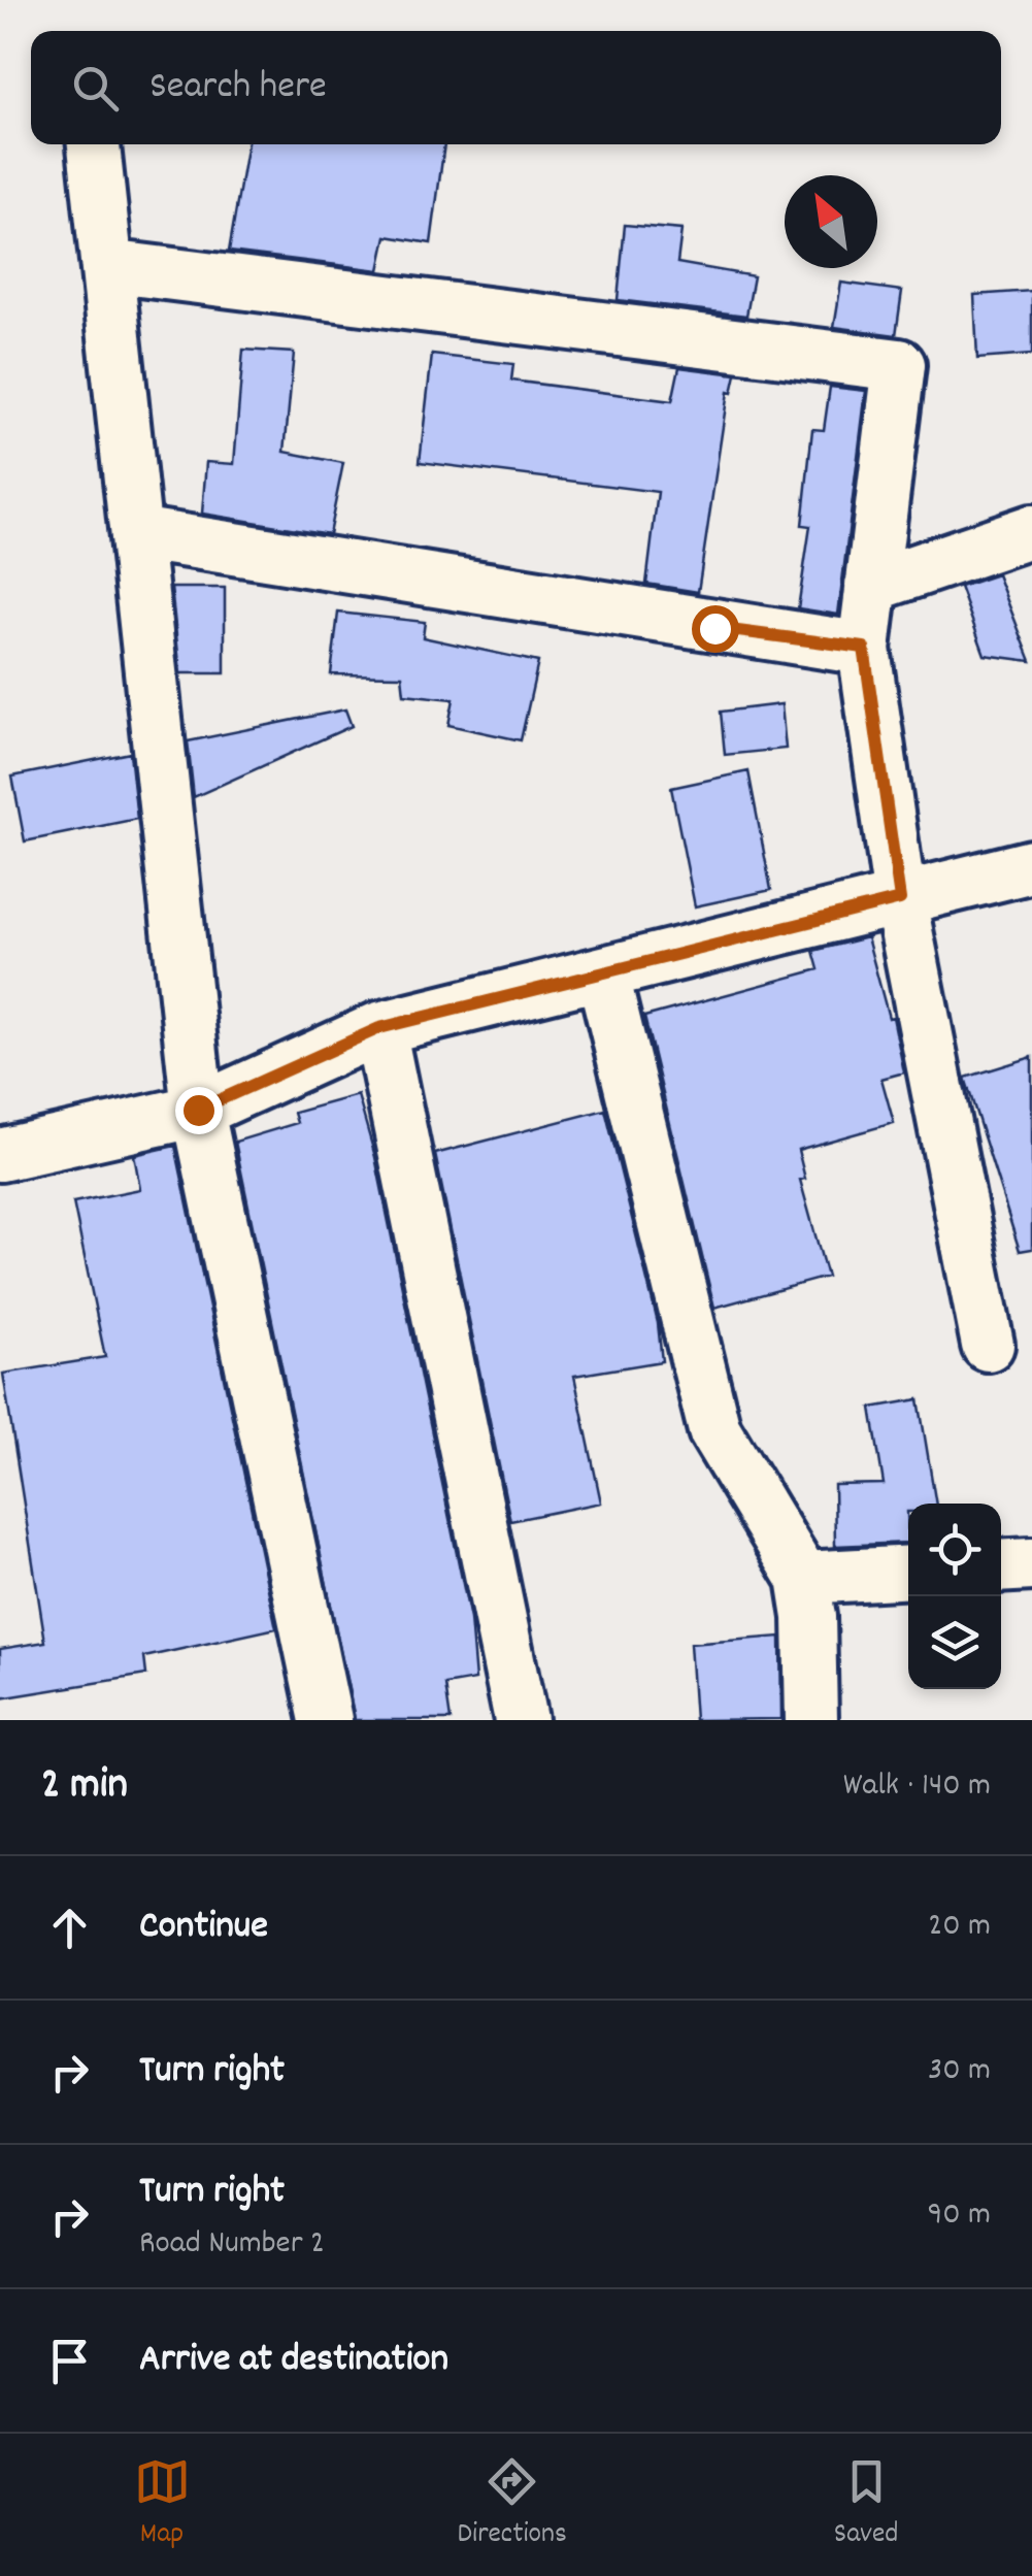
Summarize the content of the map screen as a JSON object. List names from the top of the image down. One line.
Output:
{"north":"top left","page":{"search":"Search here","heading":["2 min","Walk · 140 m"],"list":[["Continue","20 m"],["Turn right","30 m"],["Turn right","Road Number 2","90 m"],"Arrive at destination"],"nav":["Map","Directions","Saved"]}}
